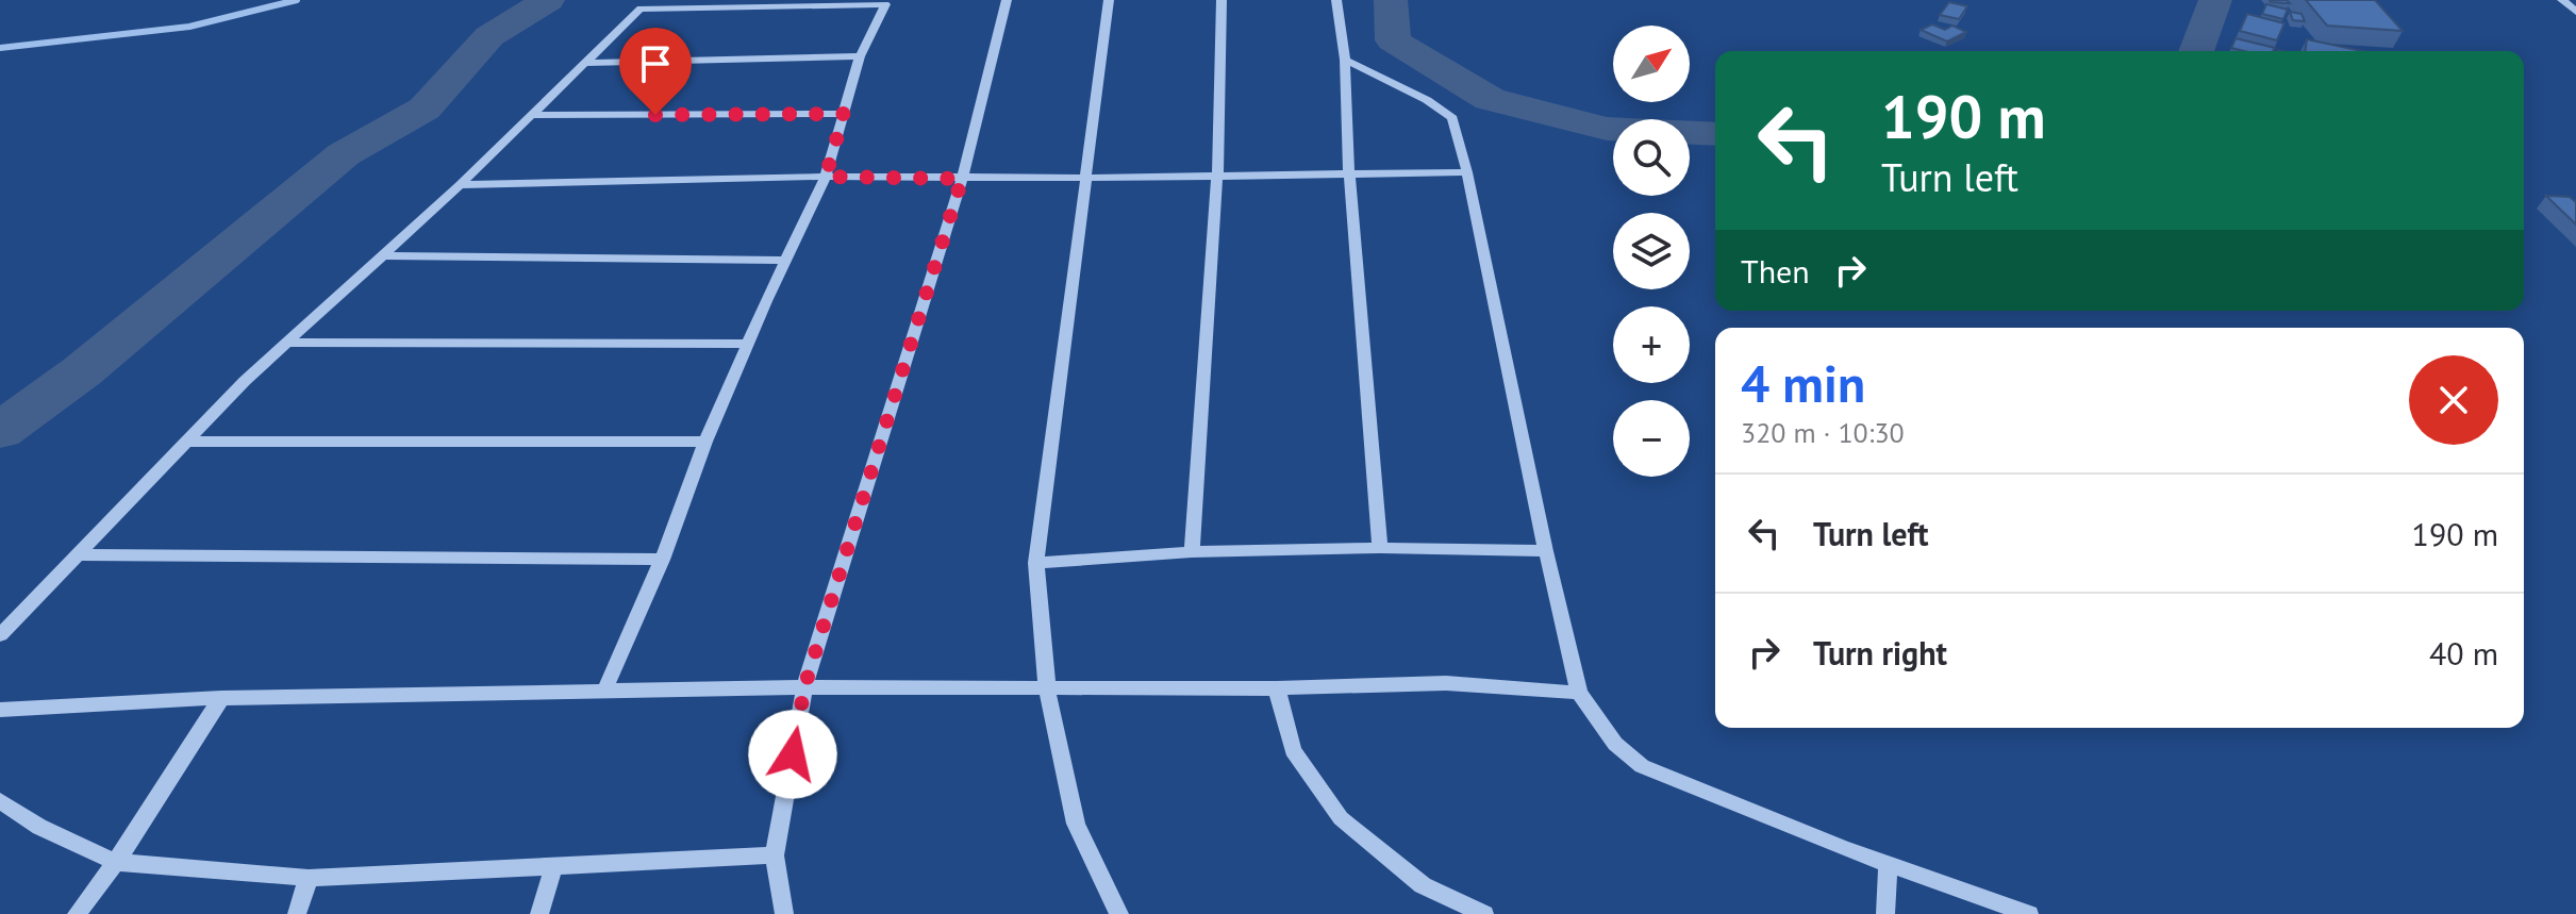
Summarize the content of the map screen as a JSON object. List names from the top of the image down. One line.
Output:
{"north":"top right","page":{"map_buttons":["+","−"],"turn":["190 m","Turn left"],"then":"Then","heading":["4 min","320 m · 10:30"],"list":[{"name":"Turn left","value":"190 m"},{"name":"Turn right","value":"40 m"}]}}
